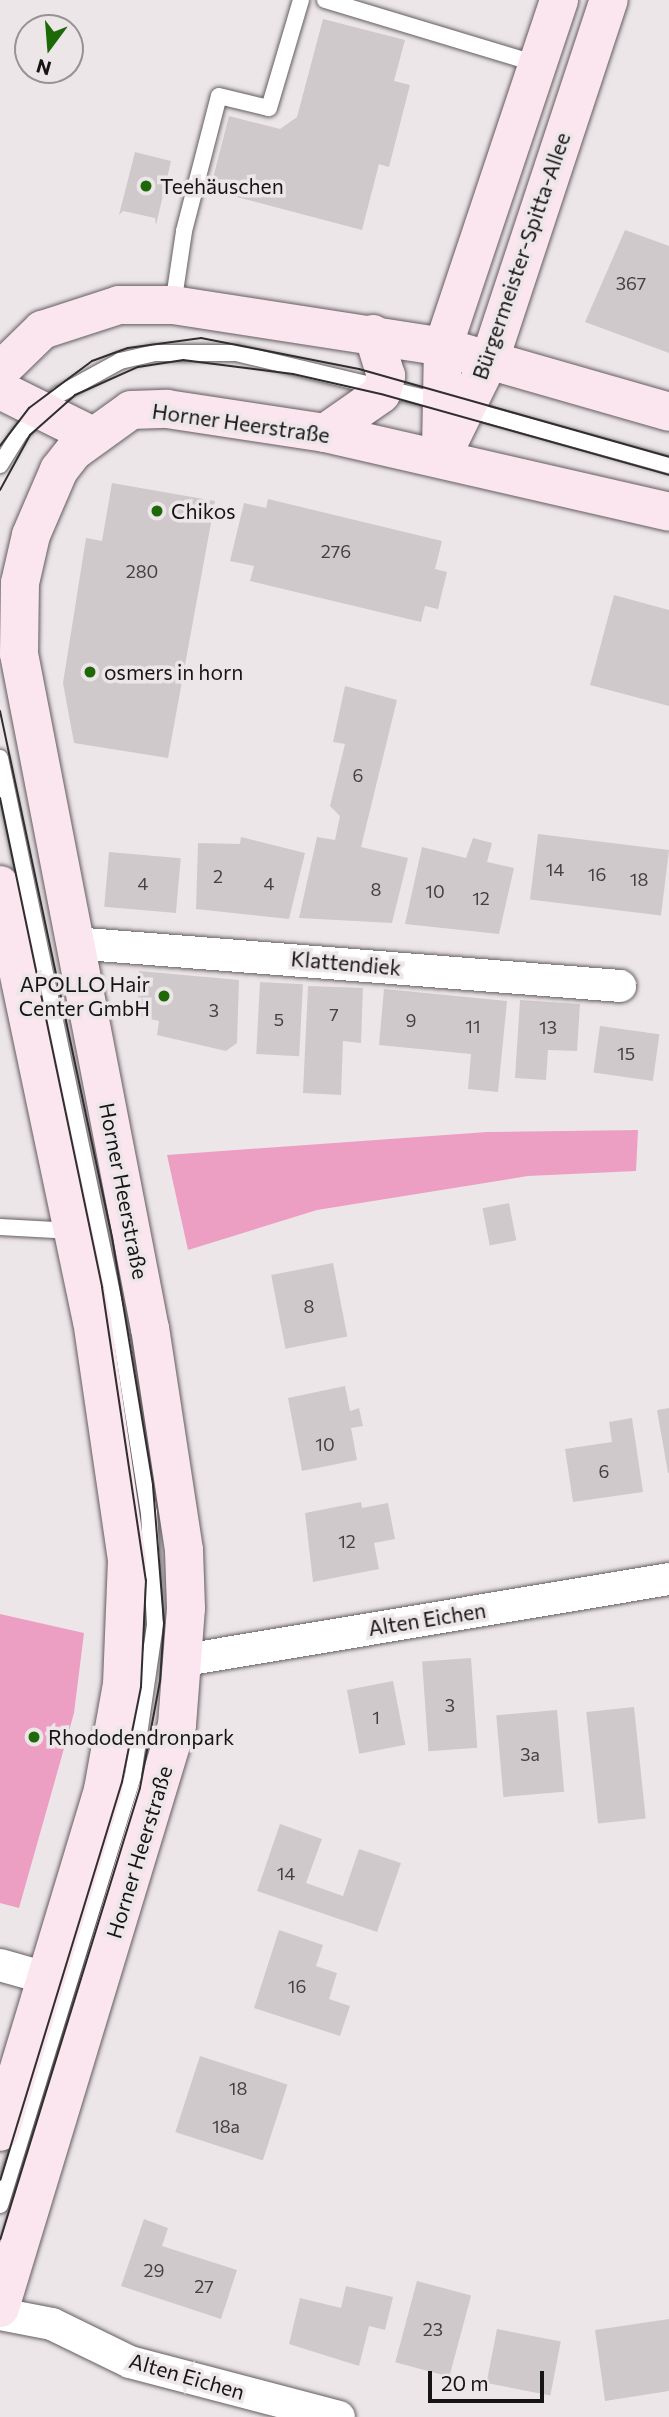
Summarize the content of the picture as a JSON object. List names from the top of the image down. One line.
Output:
{"streets":{"main road":["Bürgermeister-Spitta-Allee","Horner Heerstraße"],"street":["Klattendiek","Alten Eichen"]},"crossings":[["Bürgermeister-Spitta-Allee","Horner Heerstraße"],["Horner Heerstraße","Klattendiek"],["Horner Heerstraße","Alten Eichen"]],"places":["Teehäuschen","Chikos","osmers in horn","APOLLO Hair Center GmbH","Rhododendronpark"],"house_numbers":["367","276","280","6","14","16","2","18","4","4","8","10","12","3","7","5","9","11","13","15","8","10","6","12","3","1","3a","14","16","18","18a","29","27","23"],"scale_bar":"20 m","north":"bottom"}
